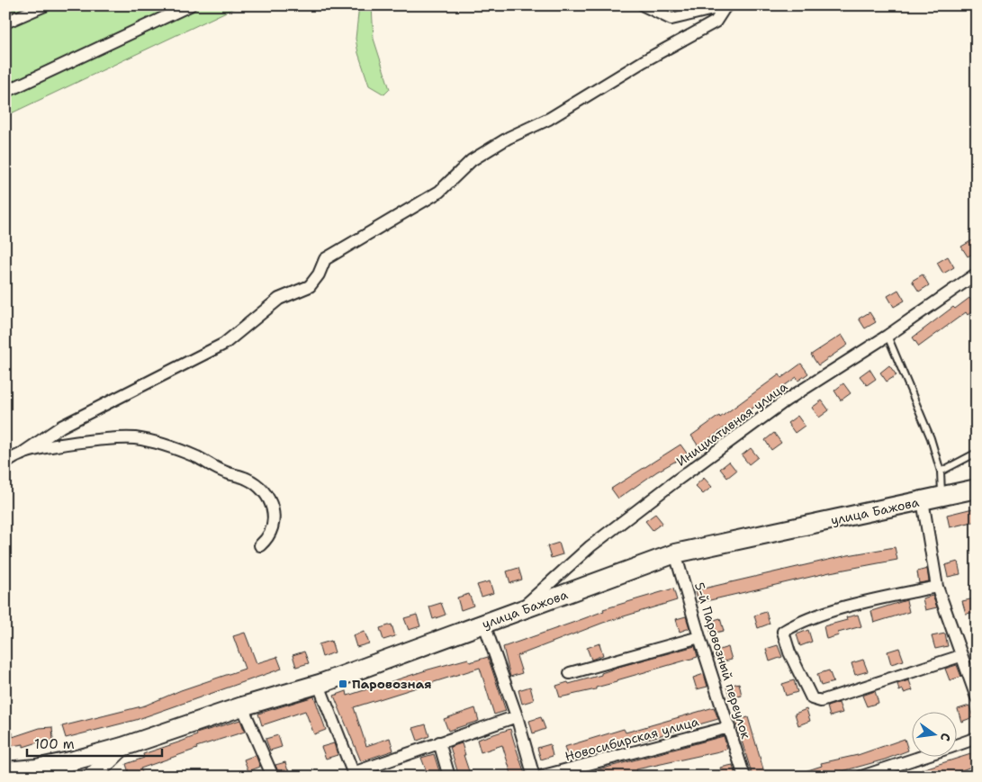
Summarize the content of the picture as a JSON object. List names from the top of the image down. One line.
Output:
{"streets":{"highway":["улица Бажова"],"street":["Инициативная улица","5-й Паровозный переулок","Новосибирская улица"]},"crossings":[["Инициативная улица","улица Бажова"],["улица Бажова","5-й Паровозный переулок"],["5-й Паровозный переулок","Новосибирская улица"]],"places":{"transit":["Паровозная"]},"scale_bar":"100 m","north":"right"}
